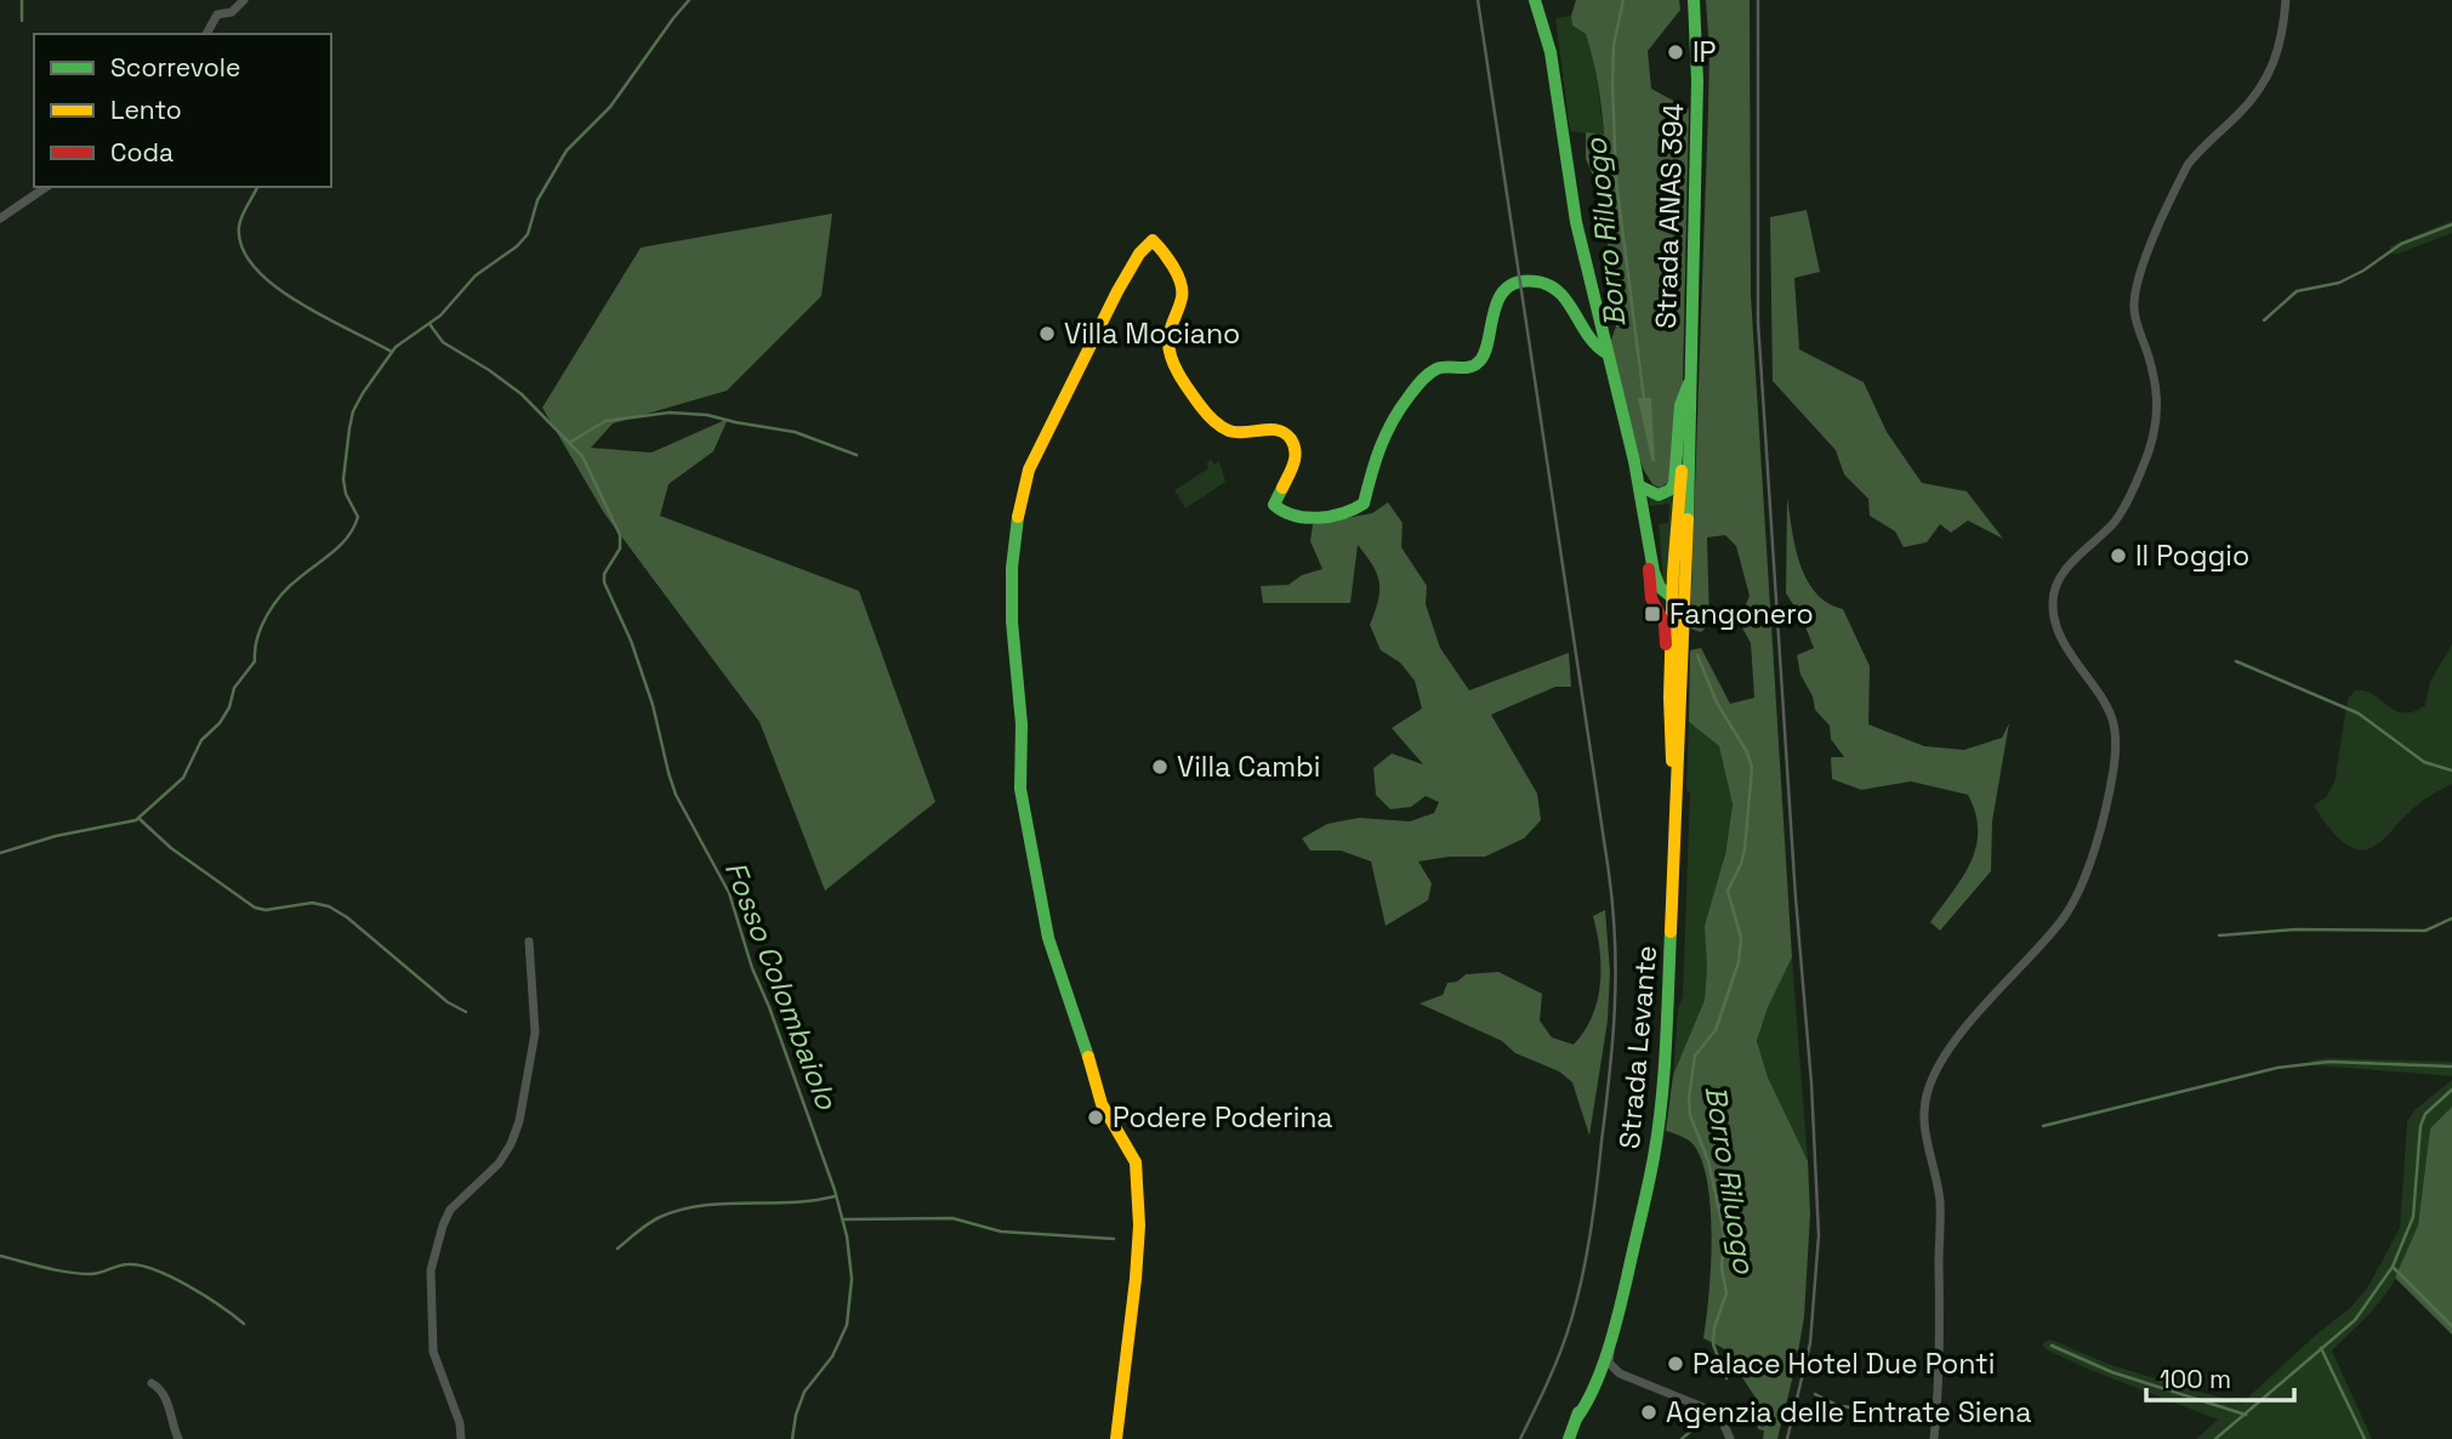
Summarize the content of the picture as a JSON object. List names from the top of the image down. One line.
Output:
{"streets":{"street":["Strada ANAS 394","Strada Levante"]},"crossings":[["Strada ANAS 394","Strada Levante"]],"water":["Borro Riluogo","Fosso Colombaiolo"],"places":{"other":["IP","Villa Mociano","Il Poggio","Villa Cambi","Podere Poderina","Palace Hotel Due Ponti","Agenzia delle Entrate Siena"],"transit":["Fangonero"]},"legend":["Scorrevole","Lento","Coda"],"scale_bar":"100 m"}
